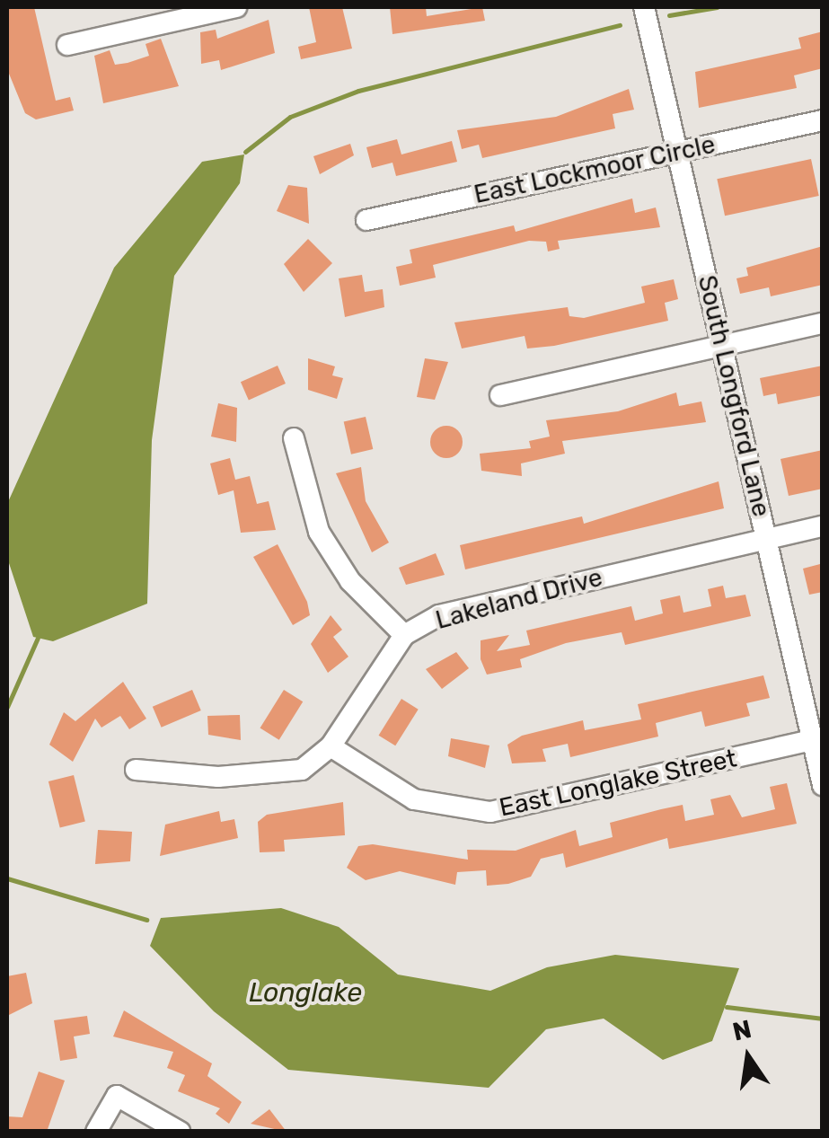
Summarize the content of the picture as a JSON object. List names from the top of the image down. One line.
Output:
{"streets":{"street":["East Lockmoor Circle","South Longford Lane","Lakeland Drive","East Longlake Street"]},"crossings":[["East Lockmoor Circle","South Longford Lane"],["South Longford Lane","Lakeland Drive"],["South Longford Lane","East Longlake Street"],["Lakeland Drive","East Longlake Street"]],"water":["Longlake"],"north":"top"}
